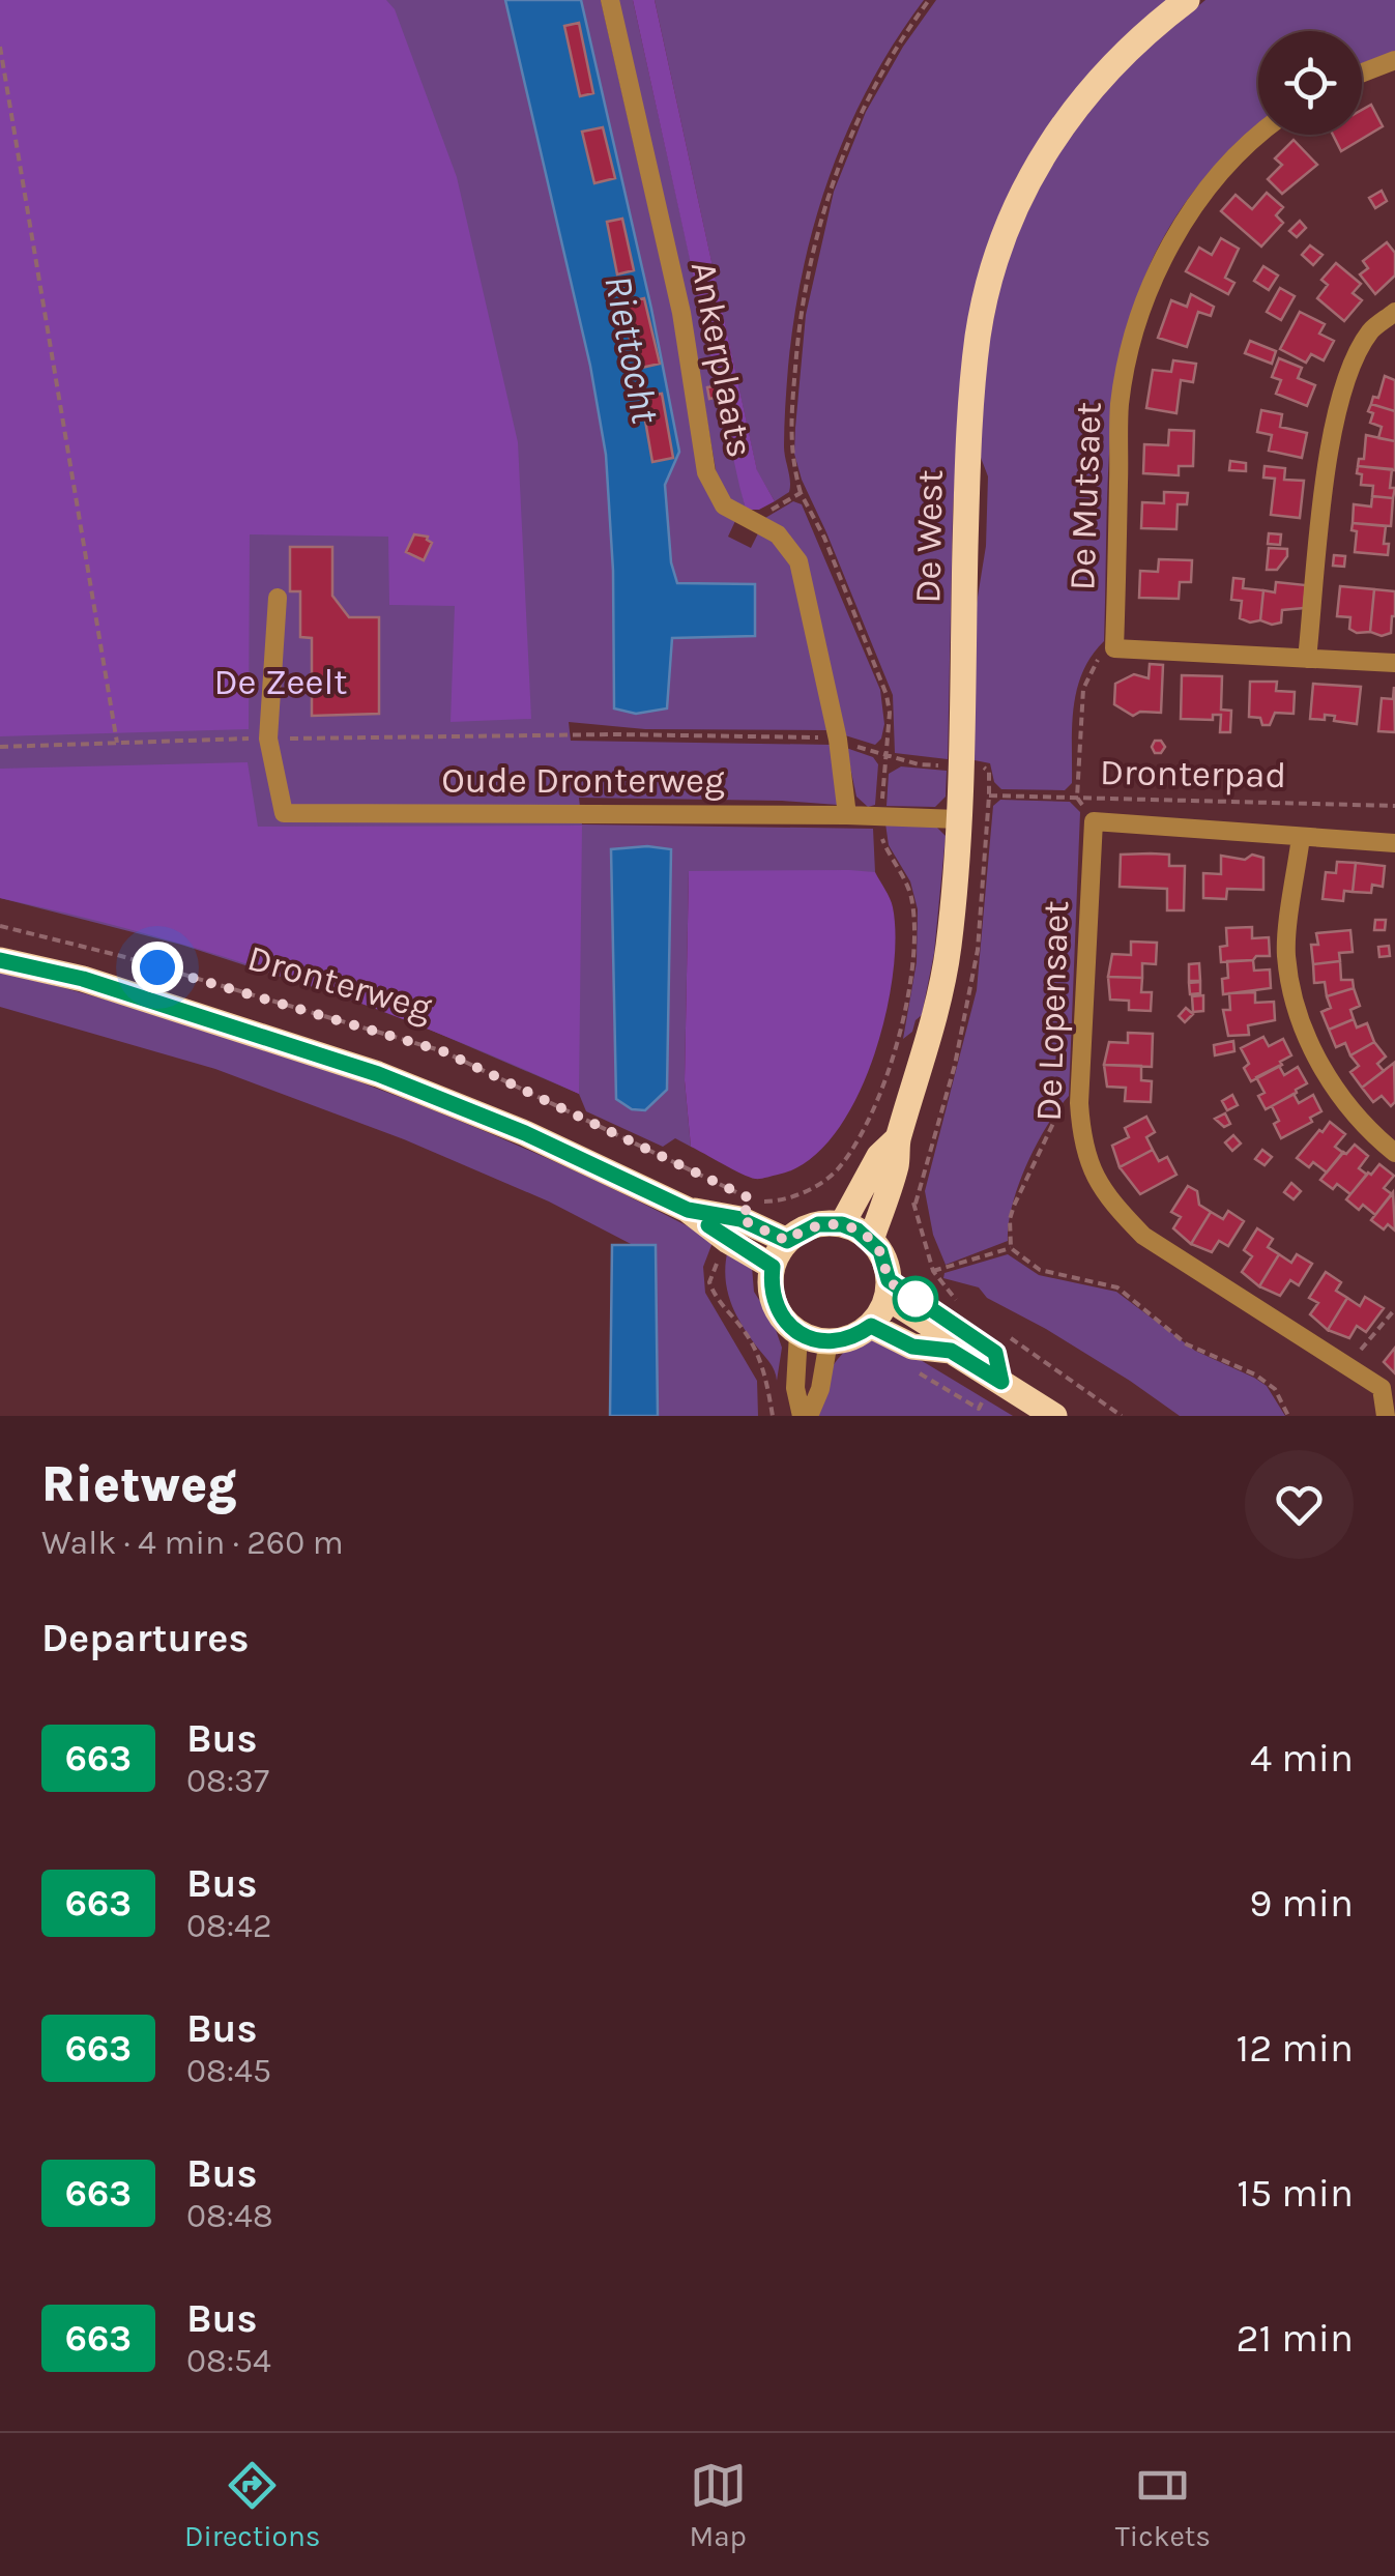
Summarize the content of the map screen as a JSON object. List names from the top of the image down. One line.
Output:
{"streets":{"main road":["De West","Dronterweg"],"street":["Ankerplaats","De Mutsaet","Oude Dronterweg","De Lopensaet"],"path":["Dronterpad"]},"crossings":[["Ankerplaats","Oude Dronterweg"],["De West","Oude Dronterweg"],["De West","Dronterweg"]],"water":["Riettocht"],"parks":["De Zeelt"],"lines":["bus line 663"],"page":{"heading":[["Rietweg","Walk · 4 min · 260 m"],"Departures"],"list":[{"mark":"663","name":"Bus","note":"08:37","value":"4 min"},{"mark":"663","name":"Bus","note":"08:42","value":"9 min"},{"mark":"663","name":"Bus","note":"08:45","value":"12 min"},{"mark":"663","name":"Bus","note":"08:48","value":"15 min"},{"mark":"663","name":"Bus","note":"08:54","value":"21 min"}],"tabs":["Directions","Map","Tickets"]}}
